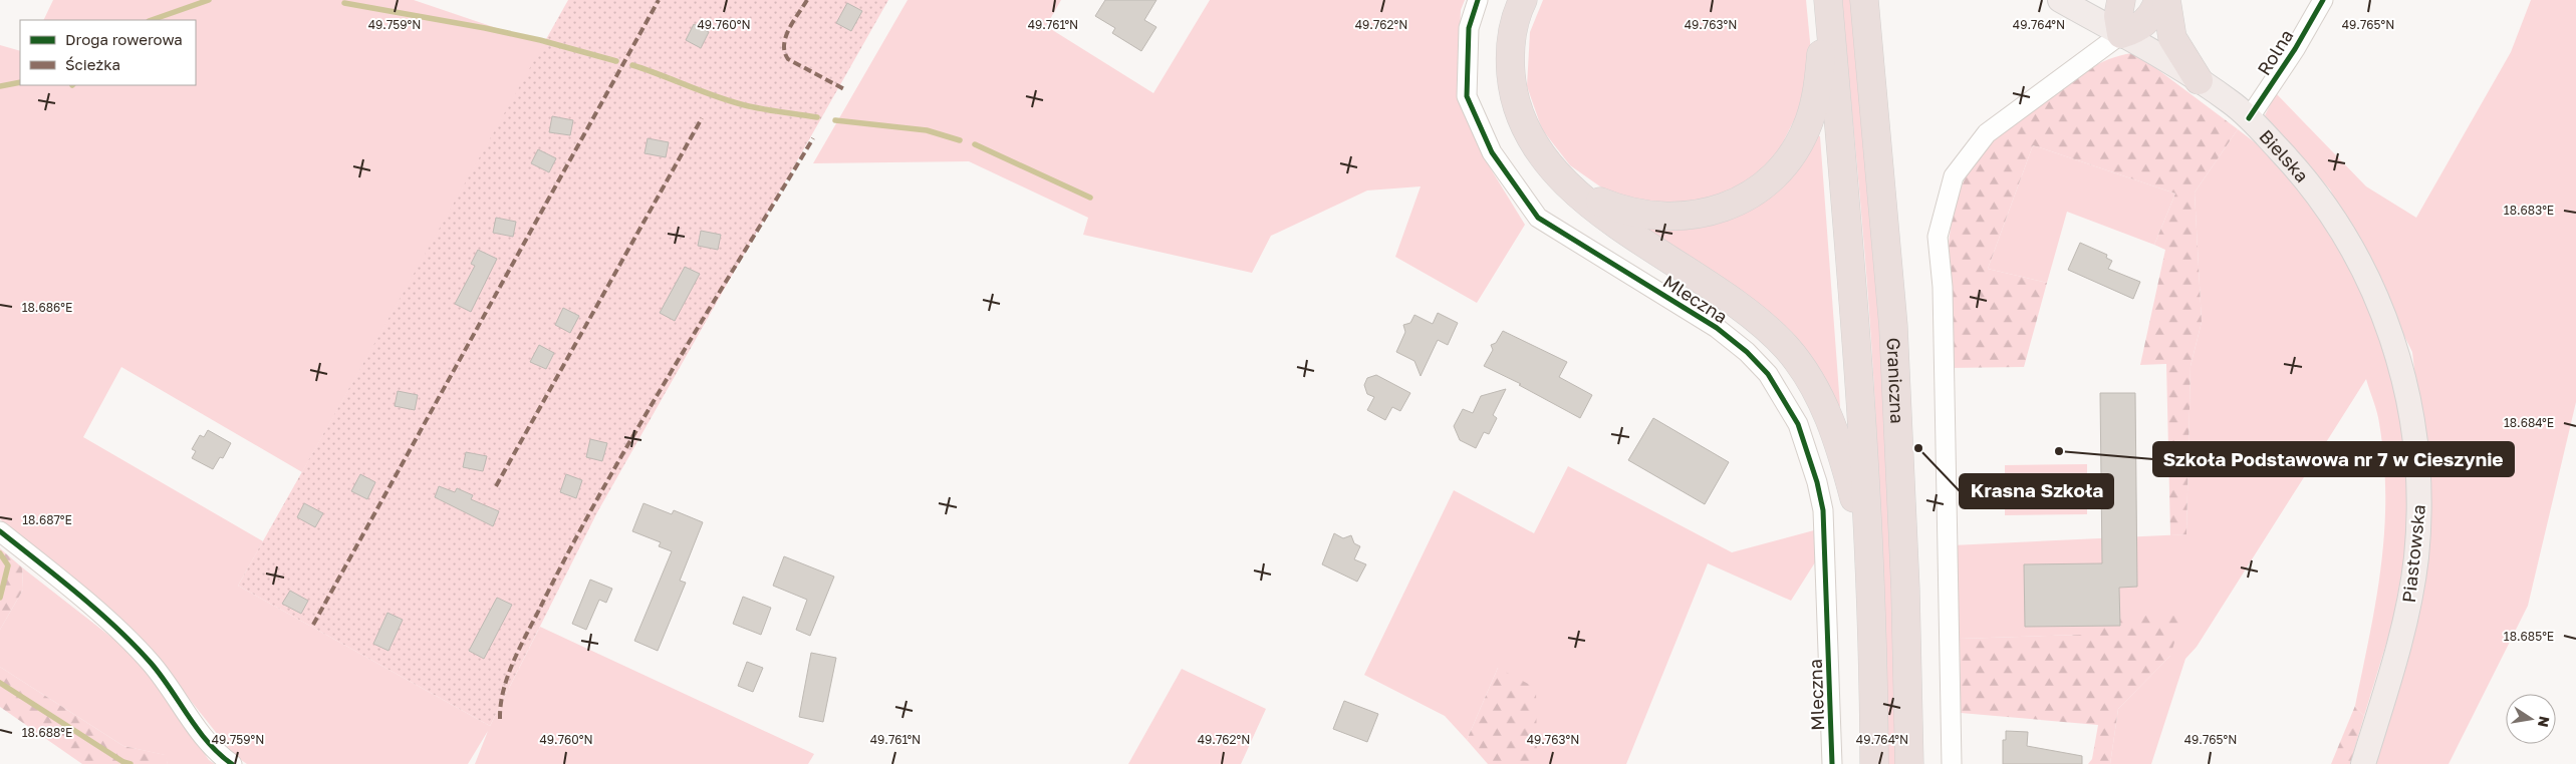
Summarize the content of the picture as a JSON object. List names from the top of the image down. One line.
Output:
{"streets":{"highway":["Graniczna"],"main road":["Bielska","Piastowska"],"street":["Rolna","Mleczna"]},"crossings":[["Rolna","Bielska"],["Bielska","Piastowska"]],"places":["Krasna Szkoła","Szkoła Podstawowa nr 7 w Cieszynie"],"legend":["Droga rowerowa","Ścieżka"],"north":"right","coordinates":["49.759°N","49.760°N","49.761°N","49.762°N","49.763°N","49.764°N","49.765°N","18.683°E","18.686°E","18.684°E","18.687°E","18.685°E","18.688°E"]}
